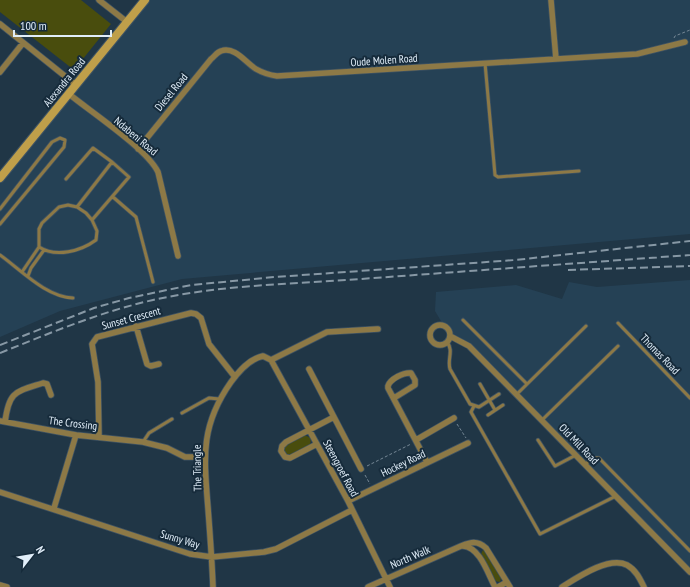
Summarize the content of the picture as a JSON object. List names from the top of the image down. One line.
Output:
{"streets":{"street":["Oude Molen Road","Alexandra Road","Diesel Road","Ndabeni Road","Sunset Crescent","The Crossing","Old Mill Road","Hockey Road","The Triangle","Steengroef Road","Sunny Way","North Walk"],"lane":["Thomas Road"]},"crossings":[["Oude Molen Road","Diesel Road"],["Alexandra Road","Ndabeni Road"],["Diesel Road","Ndabeni Road"],["Sunset Crescent","The Crossing"],["Sunset Crescent","The Triangle"],["The Crossing","The Triangle"],["Hockey Road","Steengroef Road"],["The Triangle","Steengroef Road"],["The Triangle","Sunny Way"],["Steengroef Road","Sunny Way"],["Steengroef Road","North Walk"]],"scale_bar":"100 m","north":"top right"}
